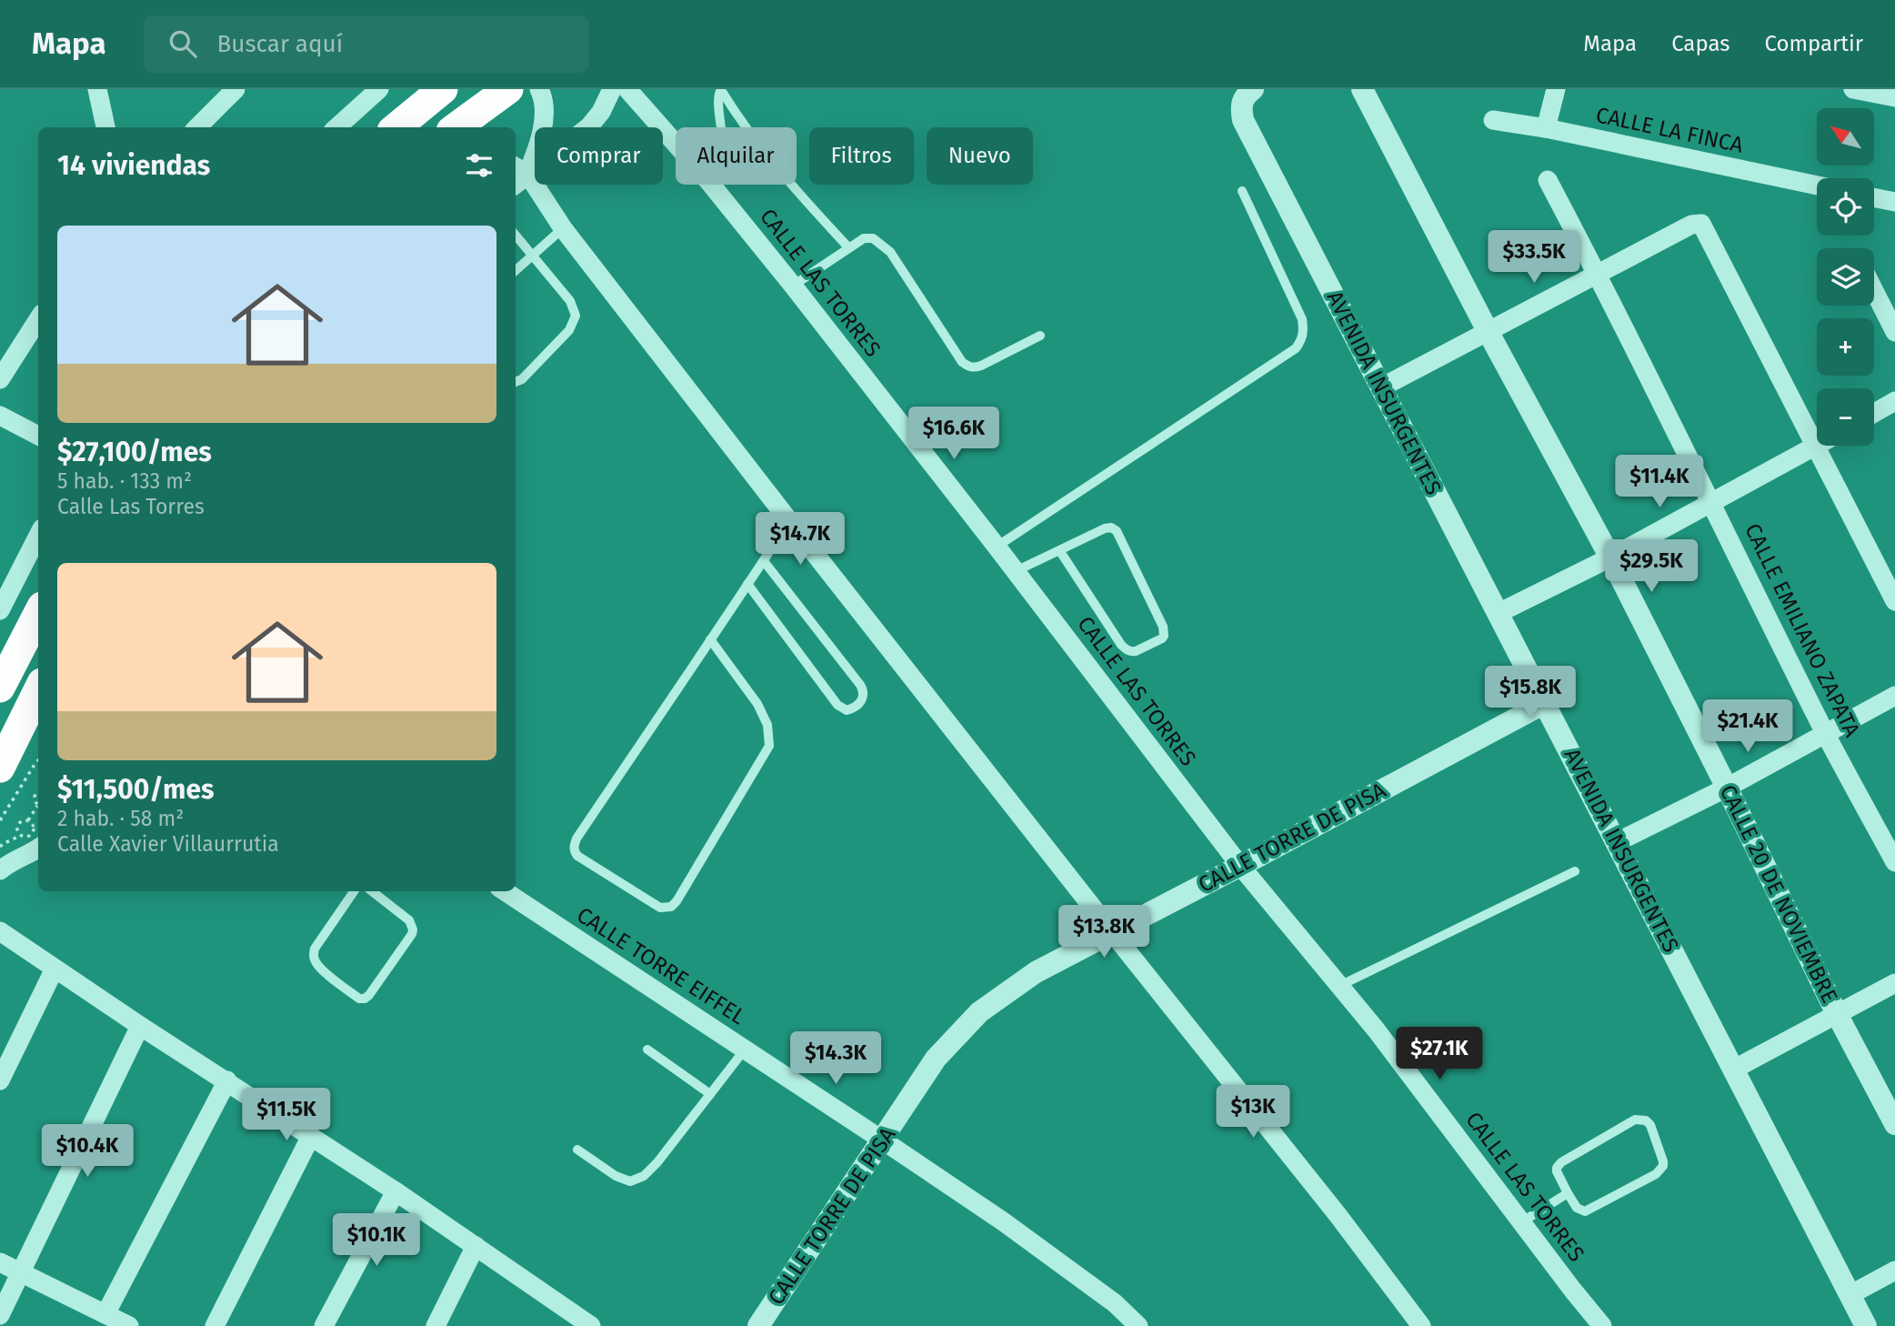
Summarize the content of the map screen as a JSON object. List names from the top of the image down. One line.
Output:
{"streets":{"street":["CALLE LA FINCA","CALLE LAS TORRES","AVENIDA INSURGENTES","CALLE EMILIANO ZAPATA","CALLE TORRE DE PISA","CALLE 20 DE NOVIEMBRE","CALLE TORRE EIFFEL"]},"crossings":[["CALLE LAS TORRES","CALLE TORRE DE PISA"],["AVENIDA INSURGENTES","CALLE TORRE DE PISA"],["CALLE TORRE DE PISA","CALLE TORRE EIFFEL"]],"north":"top left","page":{"header":"Mapa","search":"Buscar aquí","nav":["Mapa","Capas","Compartir"],"map_buttons":["+","−"],"chip":["Comprar","Alquilar","Filtros","Nuevo"],"heading":"14 viviendas","list":[{"name":"$27,100/mes","note":"5 hab. · 133 m² · Calle Las Torres"},{"name":"$11,500/mes","note":"2 hab. · 58 m² · Calle Xavier Villaurrutia"}],"price":["$33.5K","$16.6K","$11.4K","$14.7K","$29.5K","$15.8K","$21.4K","$13.8K","$27.1K","$14.3K","$13K","$11.5K","$10.4K","$10.1K"]}}
